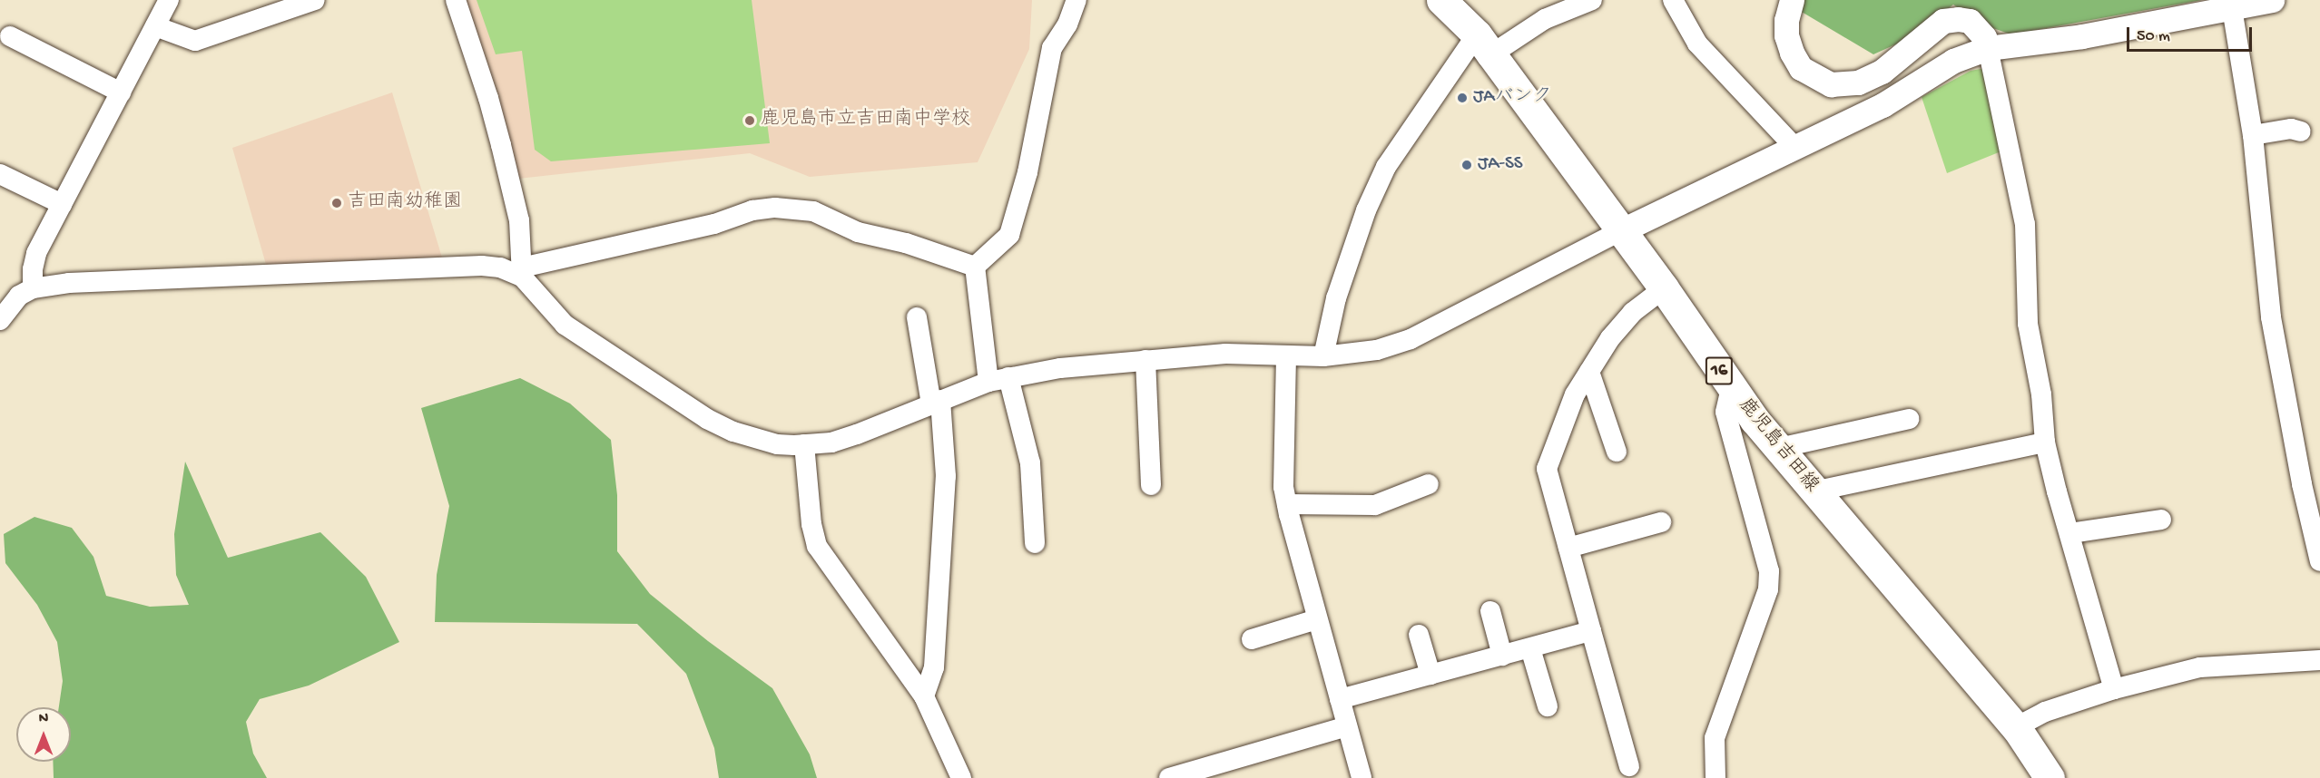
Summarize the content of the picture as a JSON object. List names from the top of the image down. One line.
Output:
{"streets":{"main road":["16","鹿児島吉田線"]},"places":["JAバンク","鹿児島市立吉田南中学校","JA-SS","吉田南幼稚園"],"scale_bar":"50 m","north":"top"}
